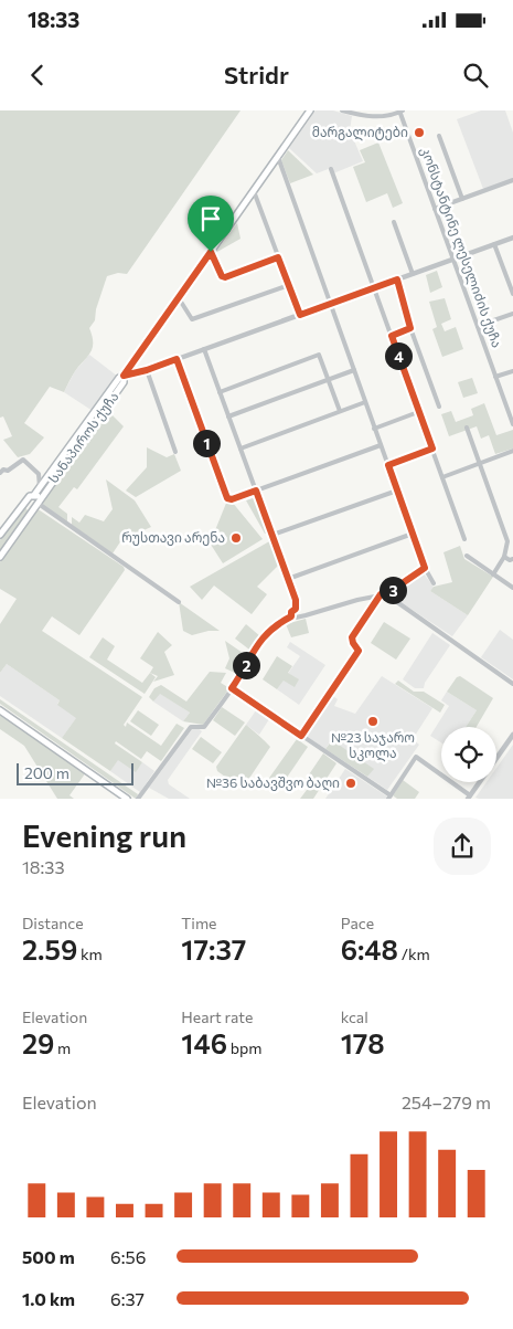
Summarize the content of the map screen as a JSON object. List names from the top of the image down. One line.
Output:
{"streets":{"main road":["სანაპიროს ქუჩა"],"street":["კონსტანტინე ლესელიძის ქუჩა"]},"places":["მარგალიტები","რუსთავი არენა","№23 საჯარო სკოლა","№36 საბავშვო ბაღი"],"scale_bar":"200 m","page":{"status":"18:33","header":"Stridr","pins":["4","1","3","2"],"scale":"200 m","heading":["Evening run","18:33"],"stats":[["Distance","2.59 km"],["Time","17:37"],["Pace","6:48 /km"],["Elevation","29 m"],["Heart rate","146 bpm"],["kcal","178"]],"chart":["Elevation","254–279 m"],"list":[{"name":"500 m","note":"6:56"},{"name":"1.0 km","note":"6:37"}]}}
